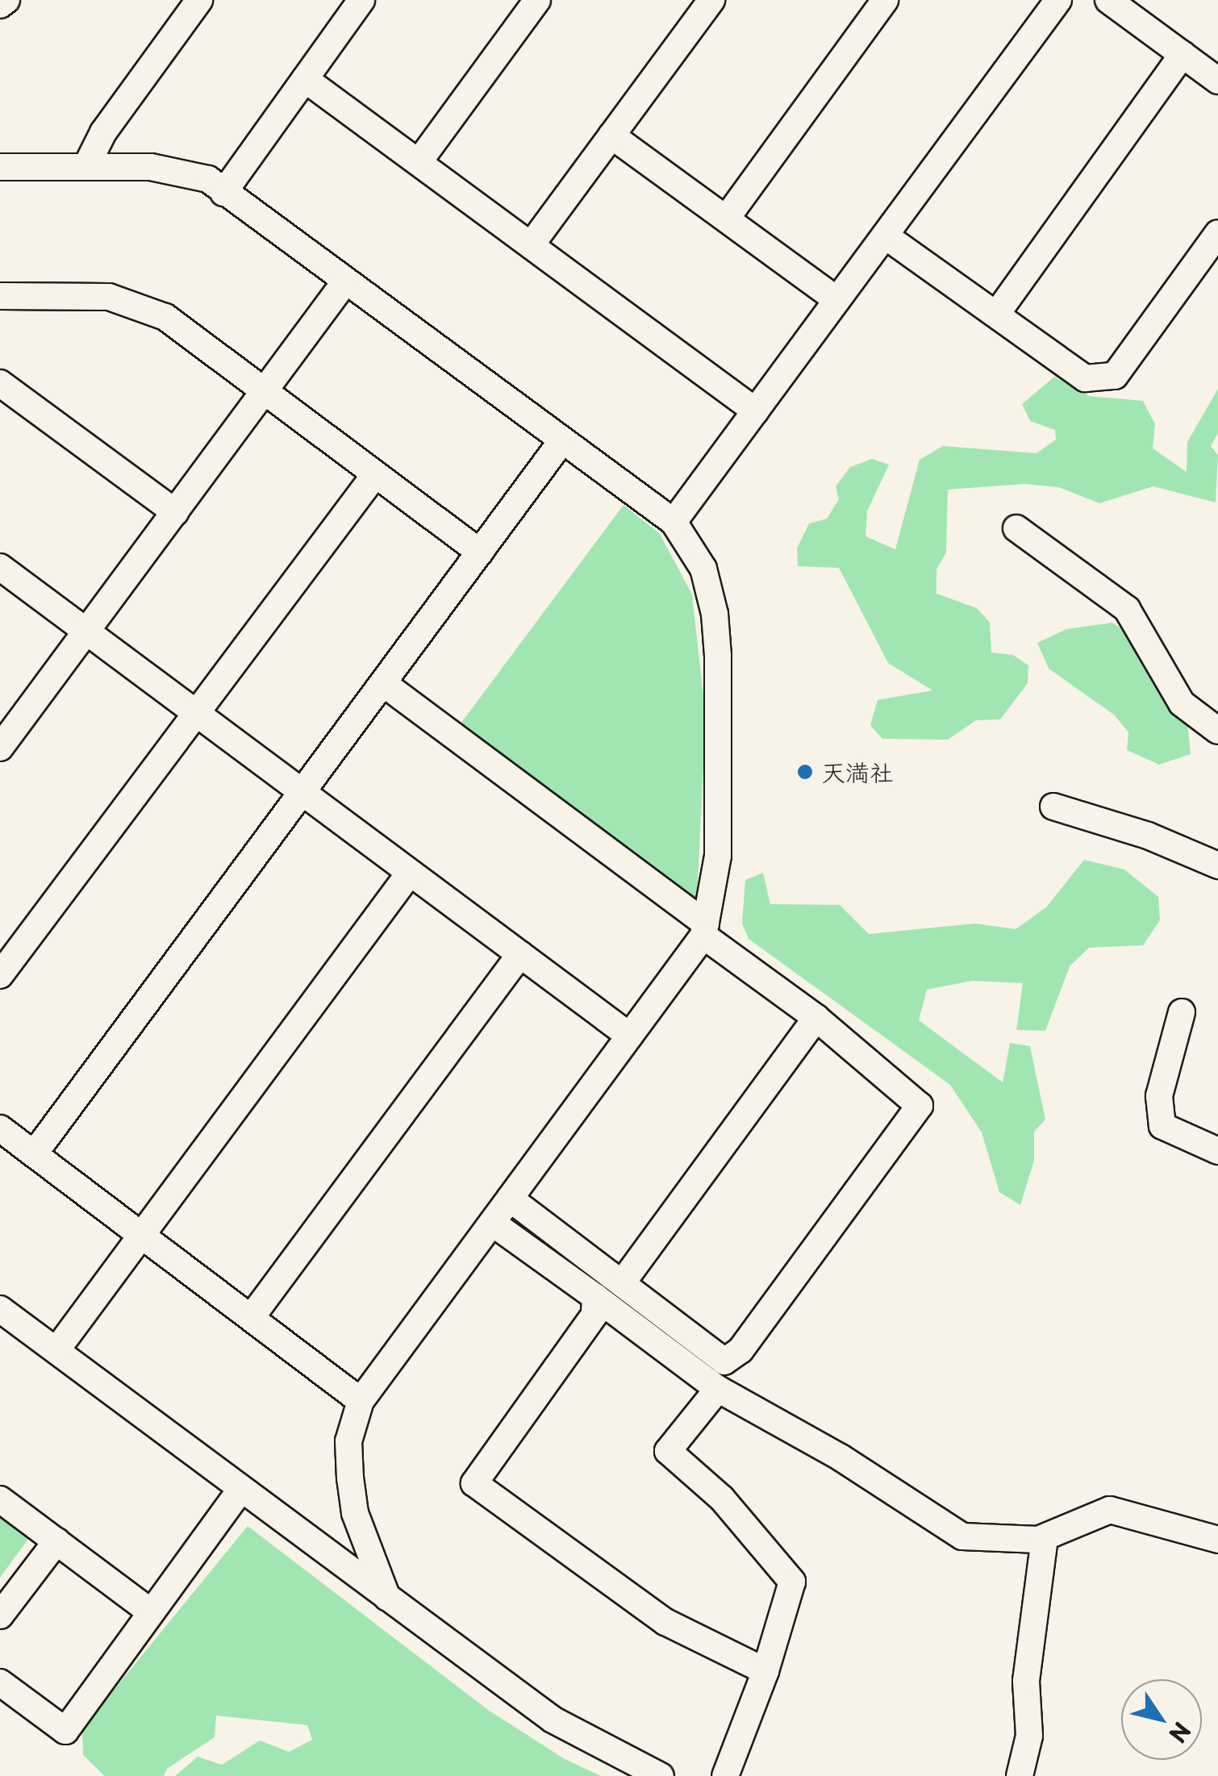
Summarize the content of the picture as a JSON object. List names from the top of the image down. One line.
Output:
{"places":["天満社"],"north":"bottom right"}
